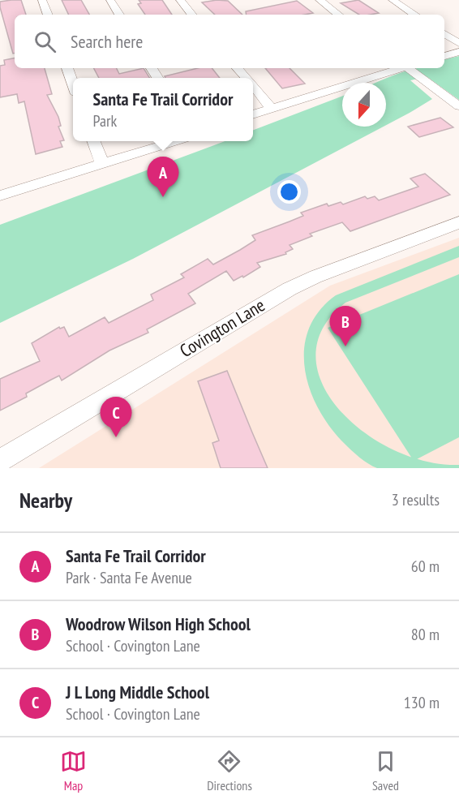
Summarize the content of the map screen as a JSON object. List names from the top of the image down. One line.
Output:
{"streets":{"street":["Covington Lane"]},"north":"bottom","page":{"search":"Search here","popup":["Santa Fe Trail Corridor","Park"],"pins":["A","B","C"],"heading":["Nearby","3 results"],"list":[{"mark":"A","name":"Santa Fe Trail Corridor","note":"Park · Santa Fe Avenue","value":"60 m"},{"mark":"B","name":"Woodrow Wilson High School","note":"School · Covington Lane","value":"80 m"},{"mark":"C","name":"J L Long Middle School","note":"School · Covington Lane","value":"130 m"}],"nav":["Map","Directions","Saved"]}}
